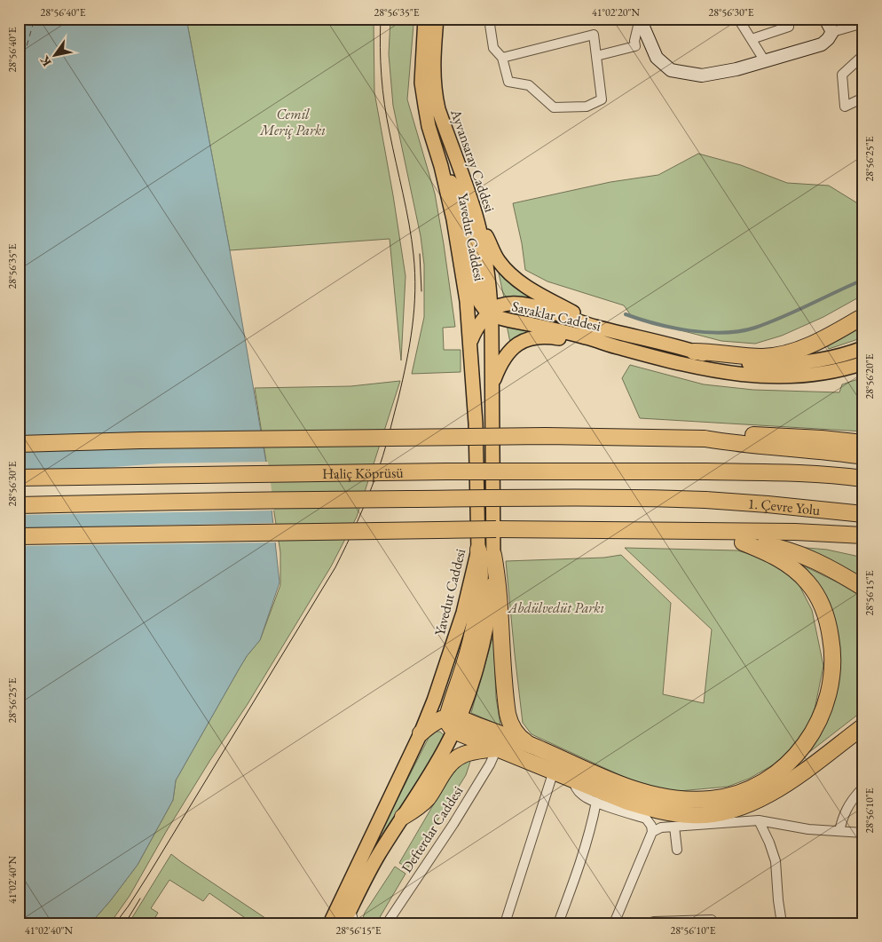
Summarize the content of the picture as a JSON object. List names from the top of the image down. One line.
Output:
{"streets":{"highway":["Haliç Köprüsü","1. Çevre Yolu"],"main road":["Ayvansaray Caddesi","Yavedut Caddesi","Savaklar Caddesi"],"street":["Defterdar Caddesi"]},"crossings":[["Ayvansaray Caddesi","Yavedut Caddesi"],["Ayvansaray Caddesi","Savaklar Caddesi"],["Haliç Köprüsü","1. Çevre Yolu"]],"parks":["Cemil Meriç Parkı","Abdülvedüt Parkı"],"north":"bottom left","coordinates":["28°56'40\"E","28°56'35\"E","41°02'20\"N","28°56'30\"E","28°56'25\"E","28°56'20\"E","28°56'15\"E","28°56'10\"E","41°02'40\"N"]}
